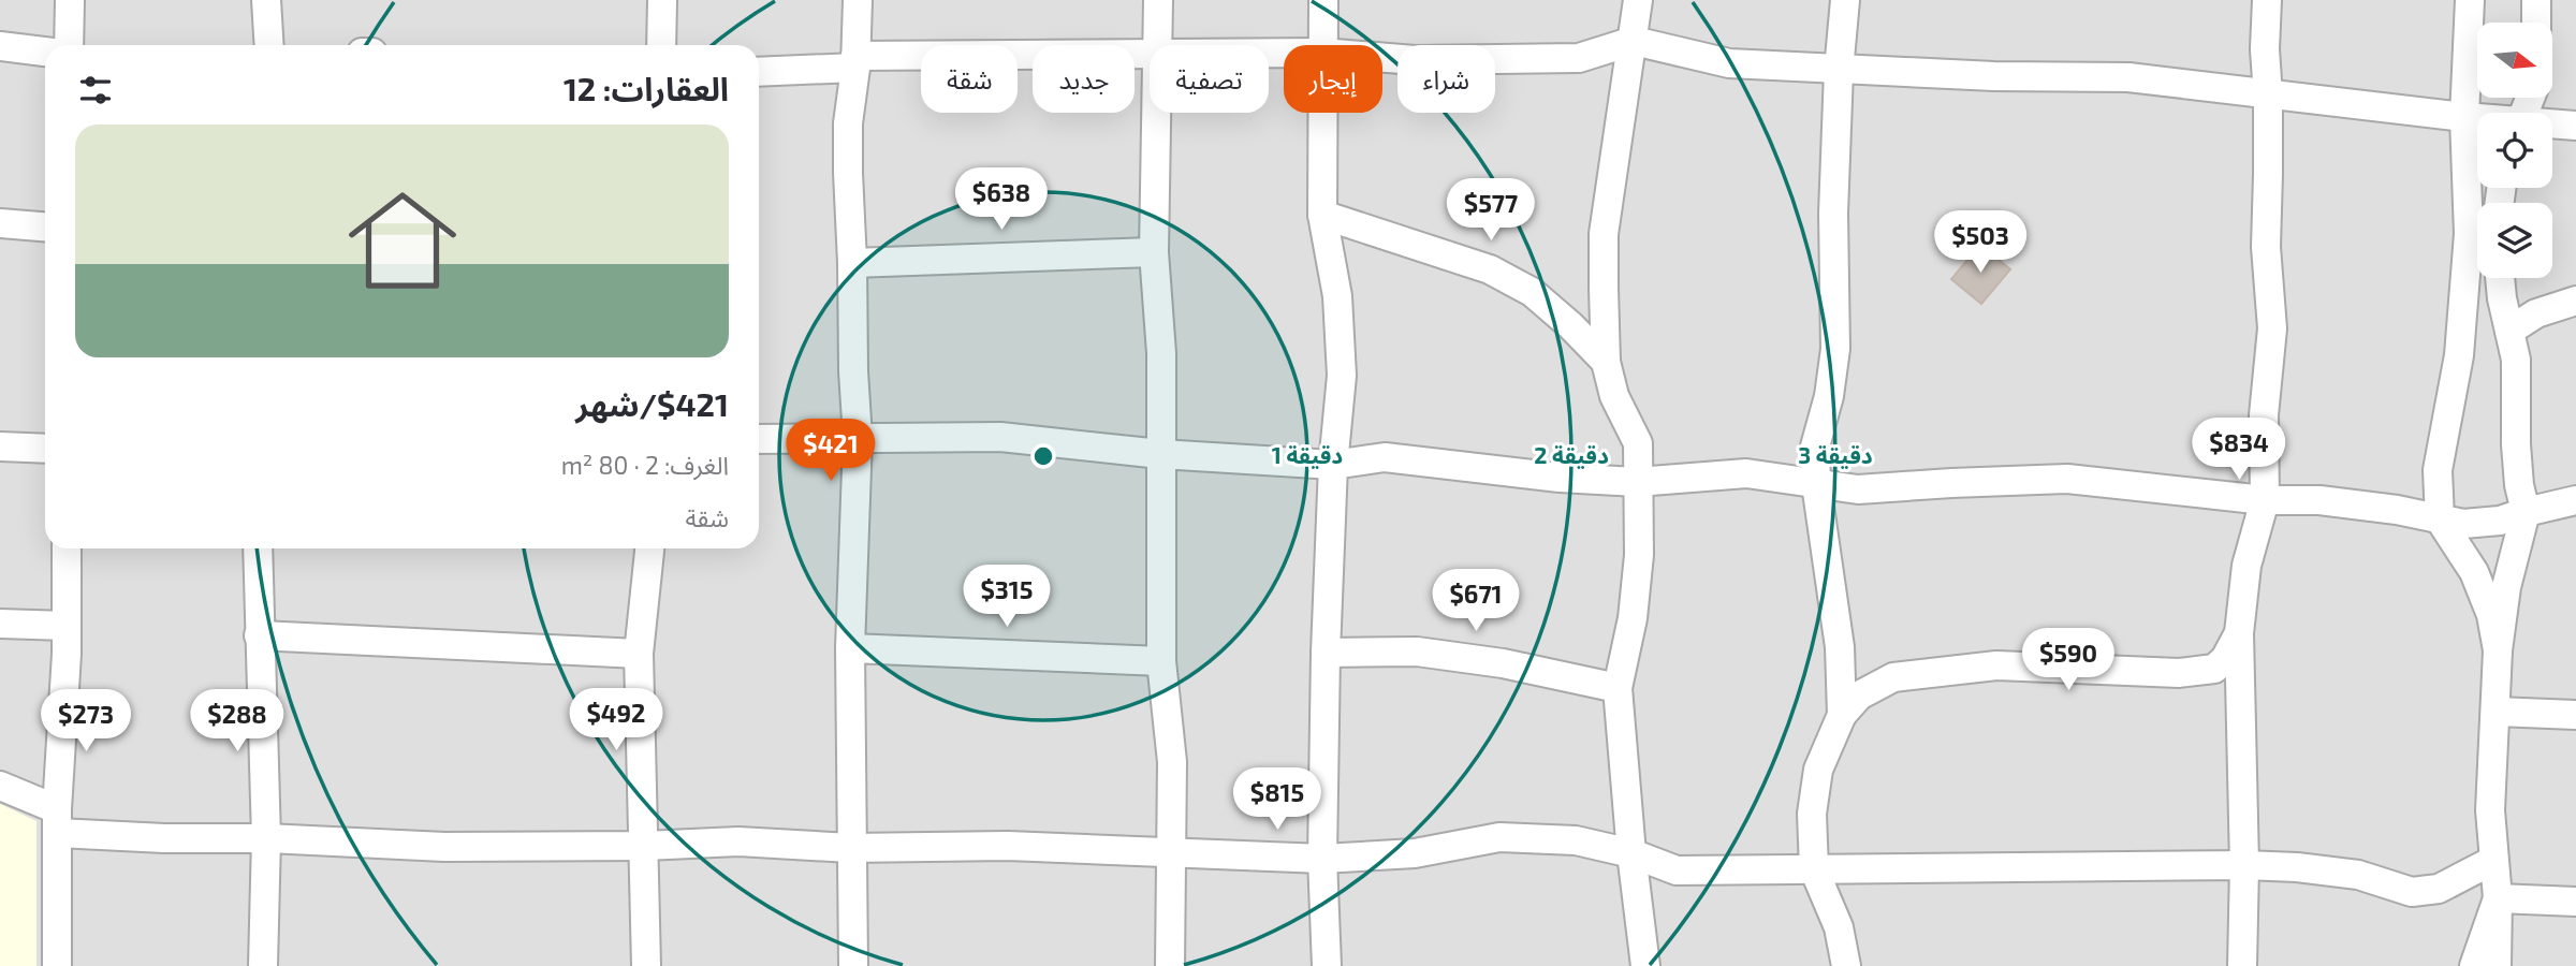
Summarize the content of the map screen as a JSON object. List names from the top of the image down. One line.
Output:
{"north":"right","page":{"chip":["شراء","إيجار","تصفية","جديد","شقة"],"heading":"العقارات: 12","list":[{"name":"$421/شهر","note":"الغرف: 2 · 80 m² · شقة"}],"price":["$638","$577","$503","$834","$421","$315","$671","$590","$492","$273","$288","$815"]},"rings":["1 دقيقة","2 دقيقة","3 دقيقة"]}
